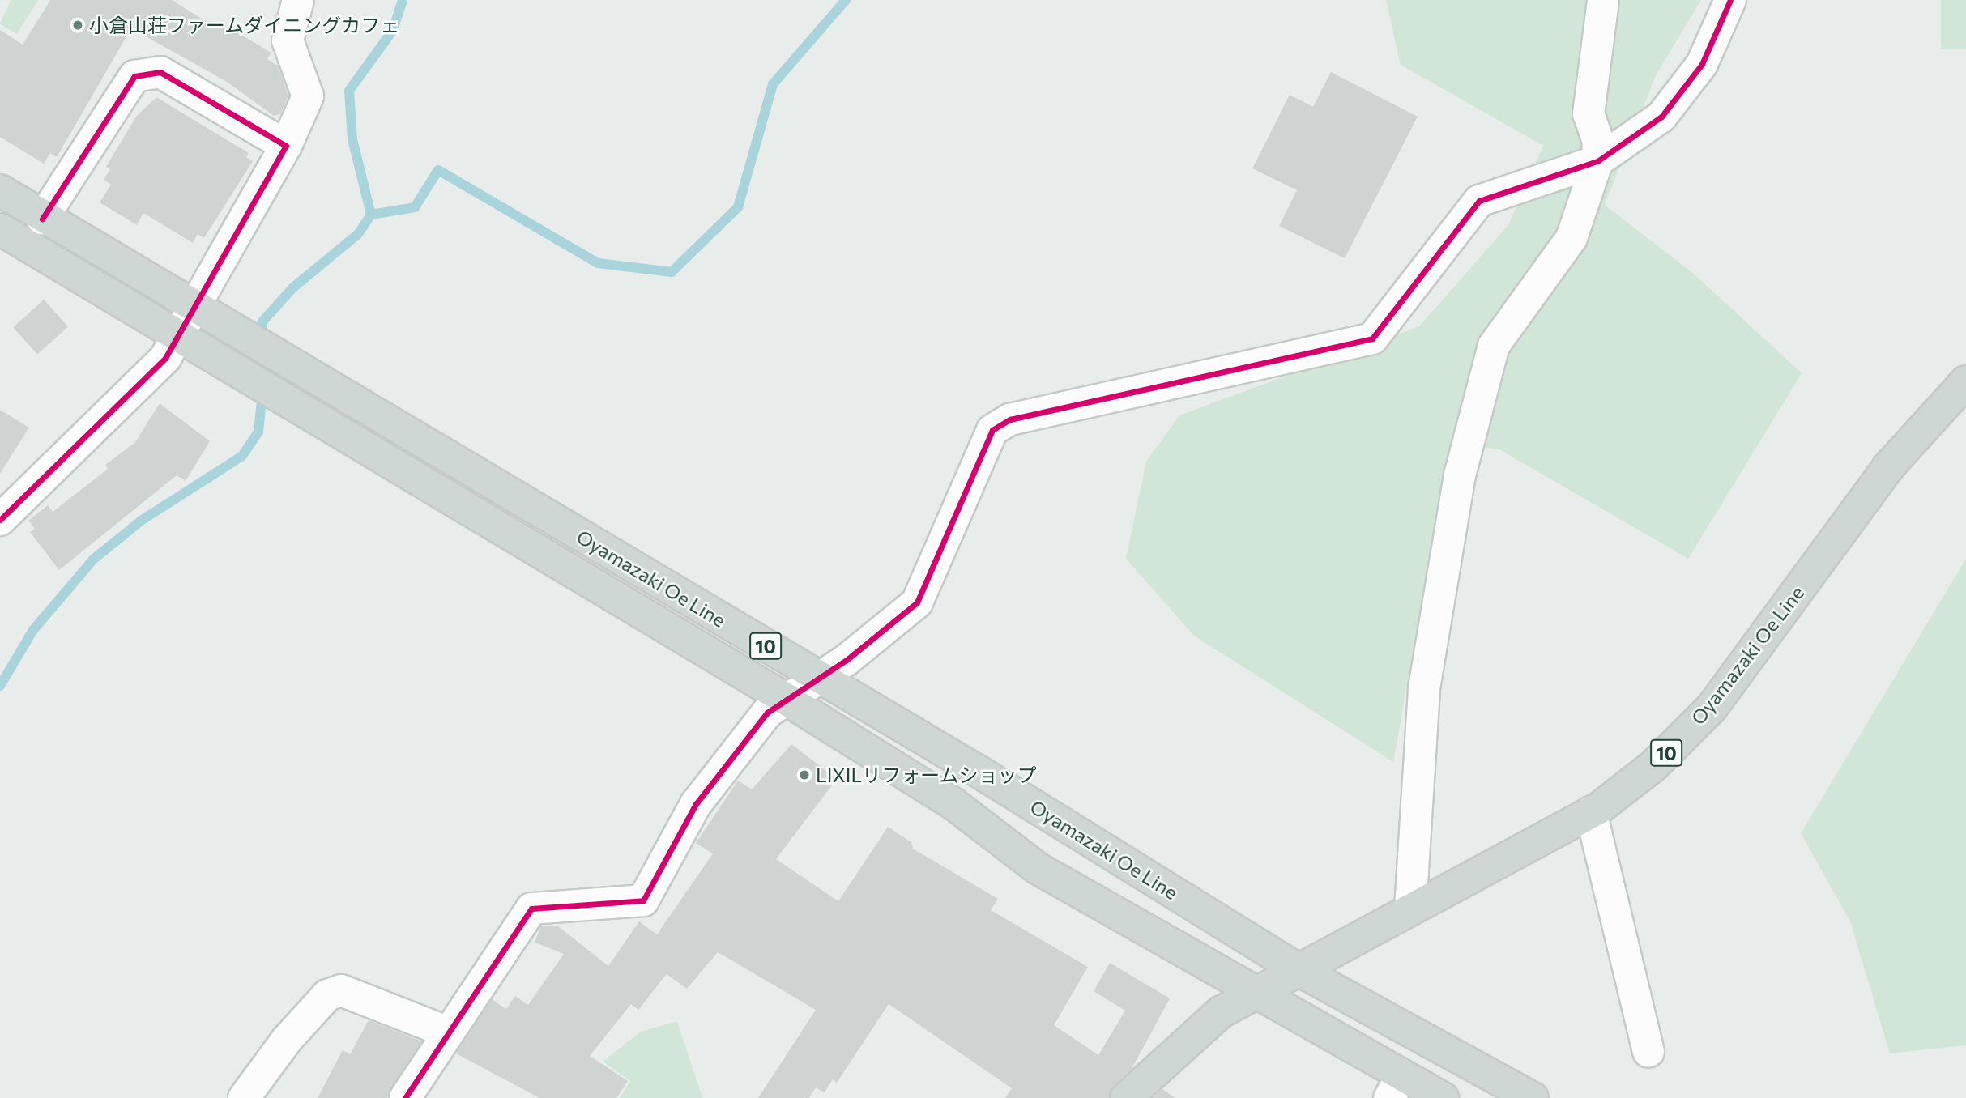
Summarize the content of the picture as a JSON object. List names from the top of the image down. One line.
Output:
{"streets":{"main road":["Oyamazaki Oe Line","10"]},"places":["小倉山荘ファームダイニングカフェ","LIXILリフォームショップ"]}
